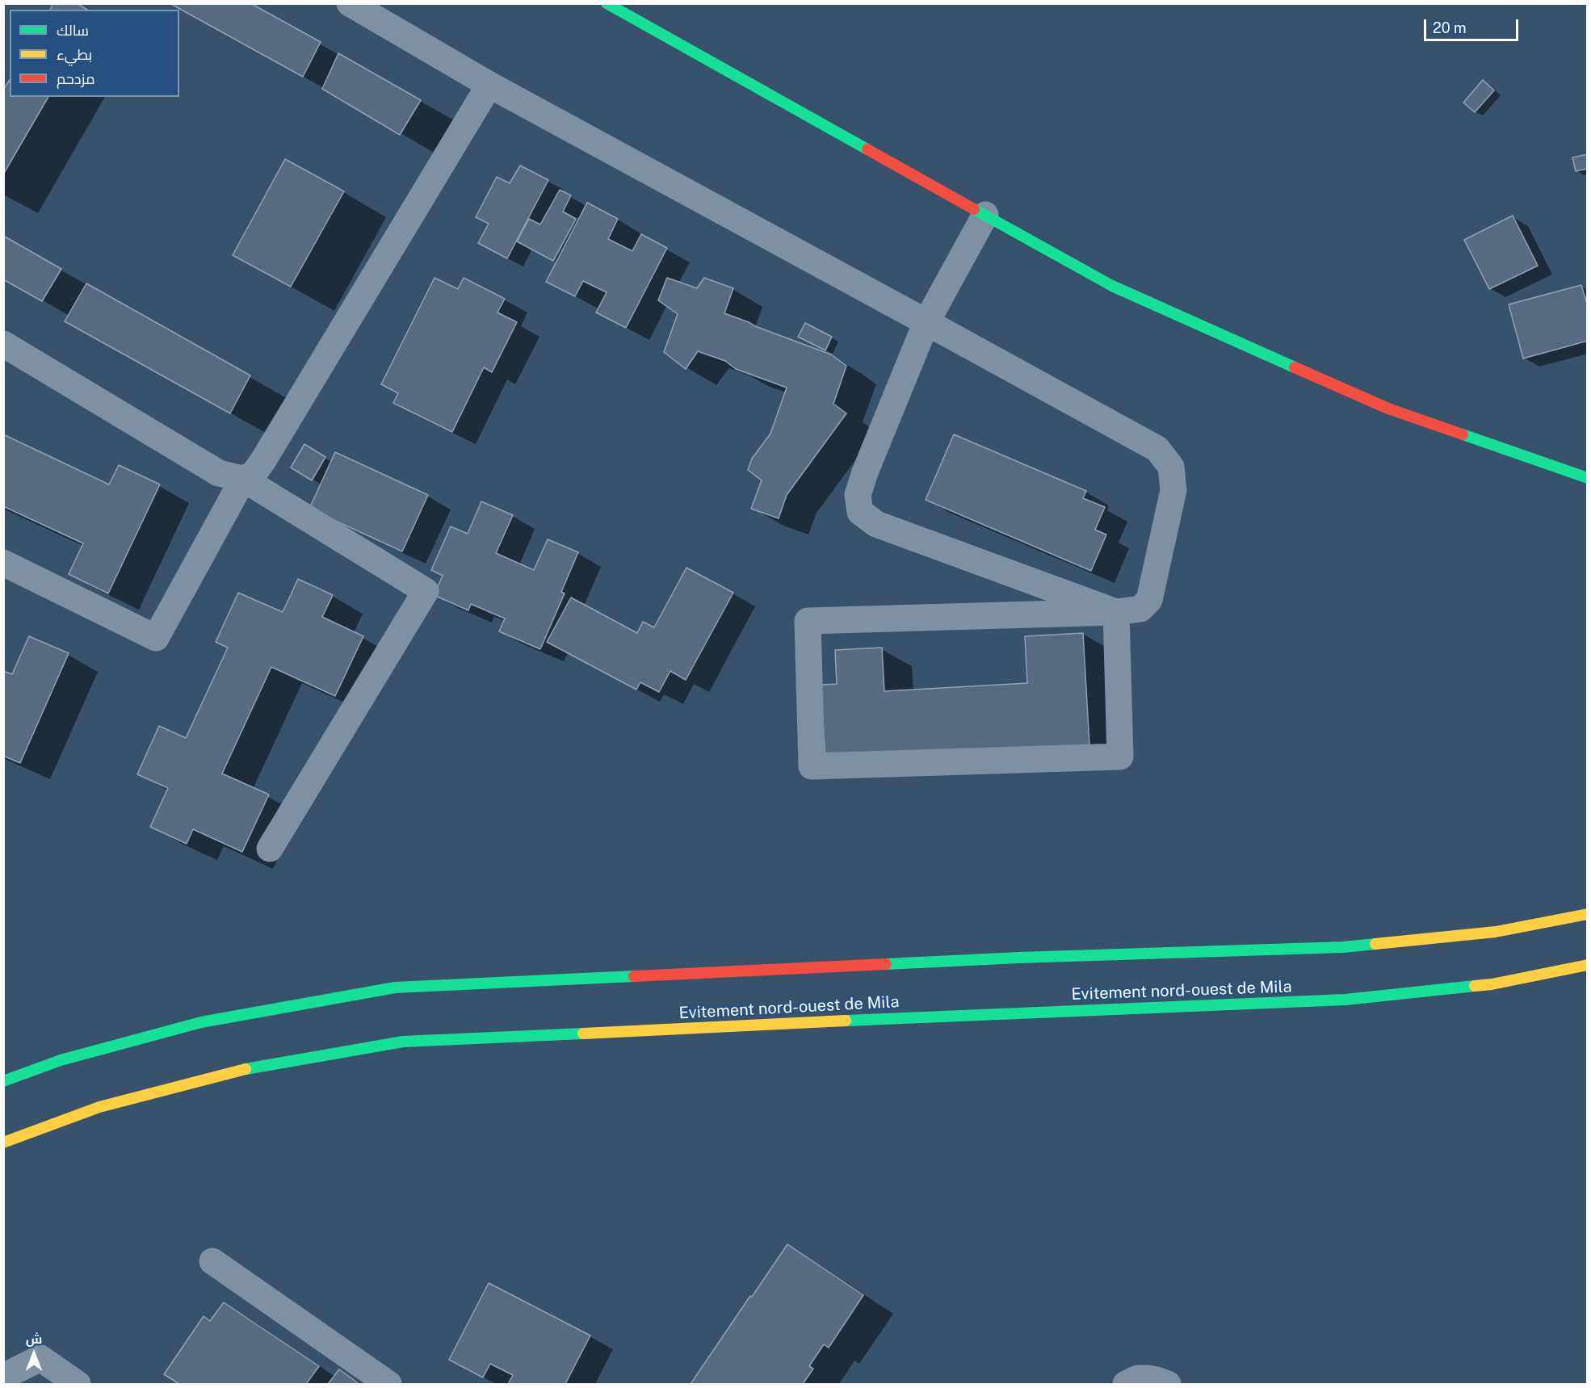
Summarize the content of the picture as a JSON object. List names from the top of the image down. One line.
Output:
{"streets":{"main road":["Evitement nord-ouest de Mila"]},"legend":["سالك","بطيء","مزدحم"],"scale_bar":"20 m","north":"top"}
